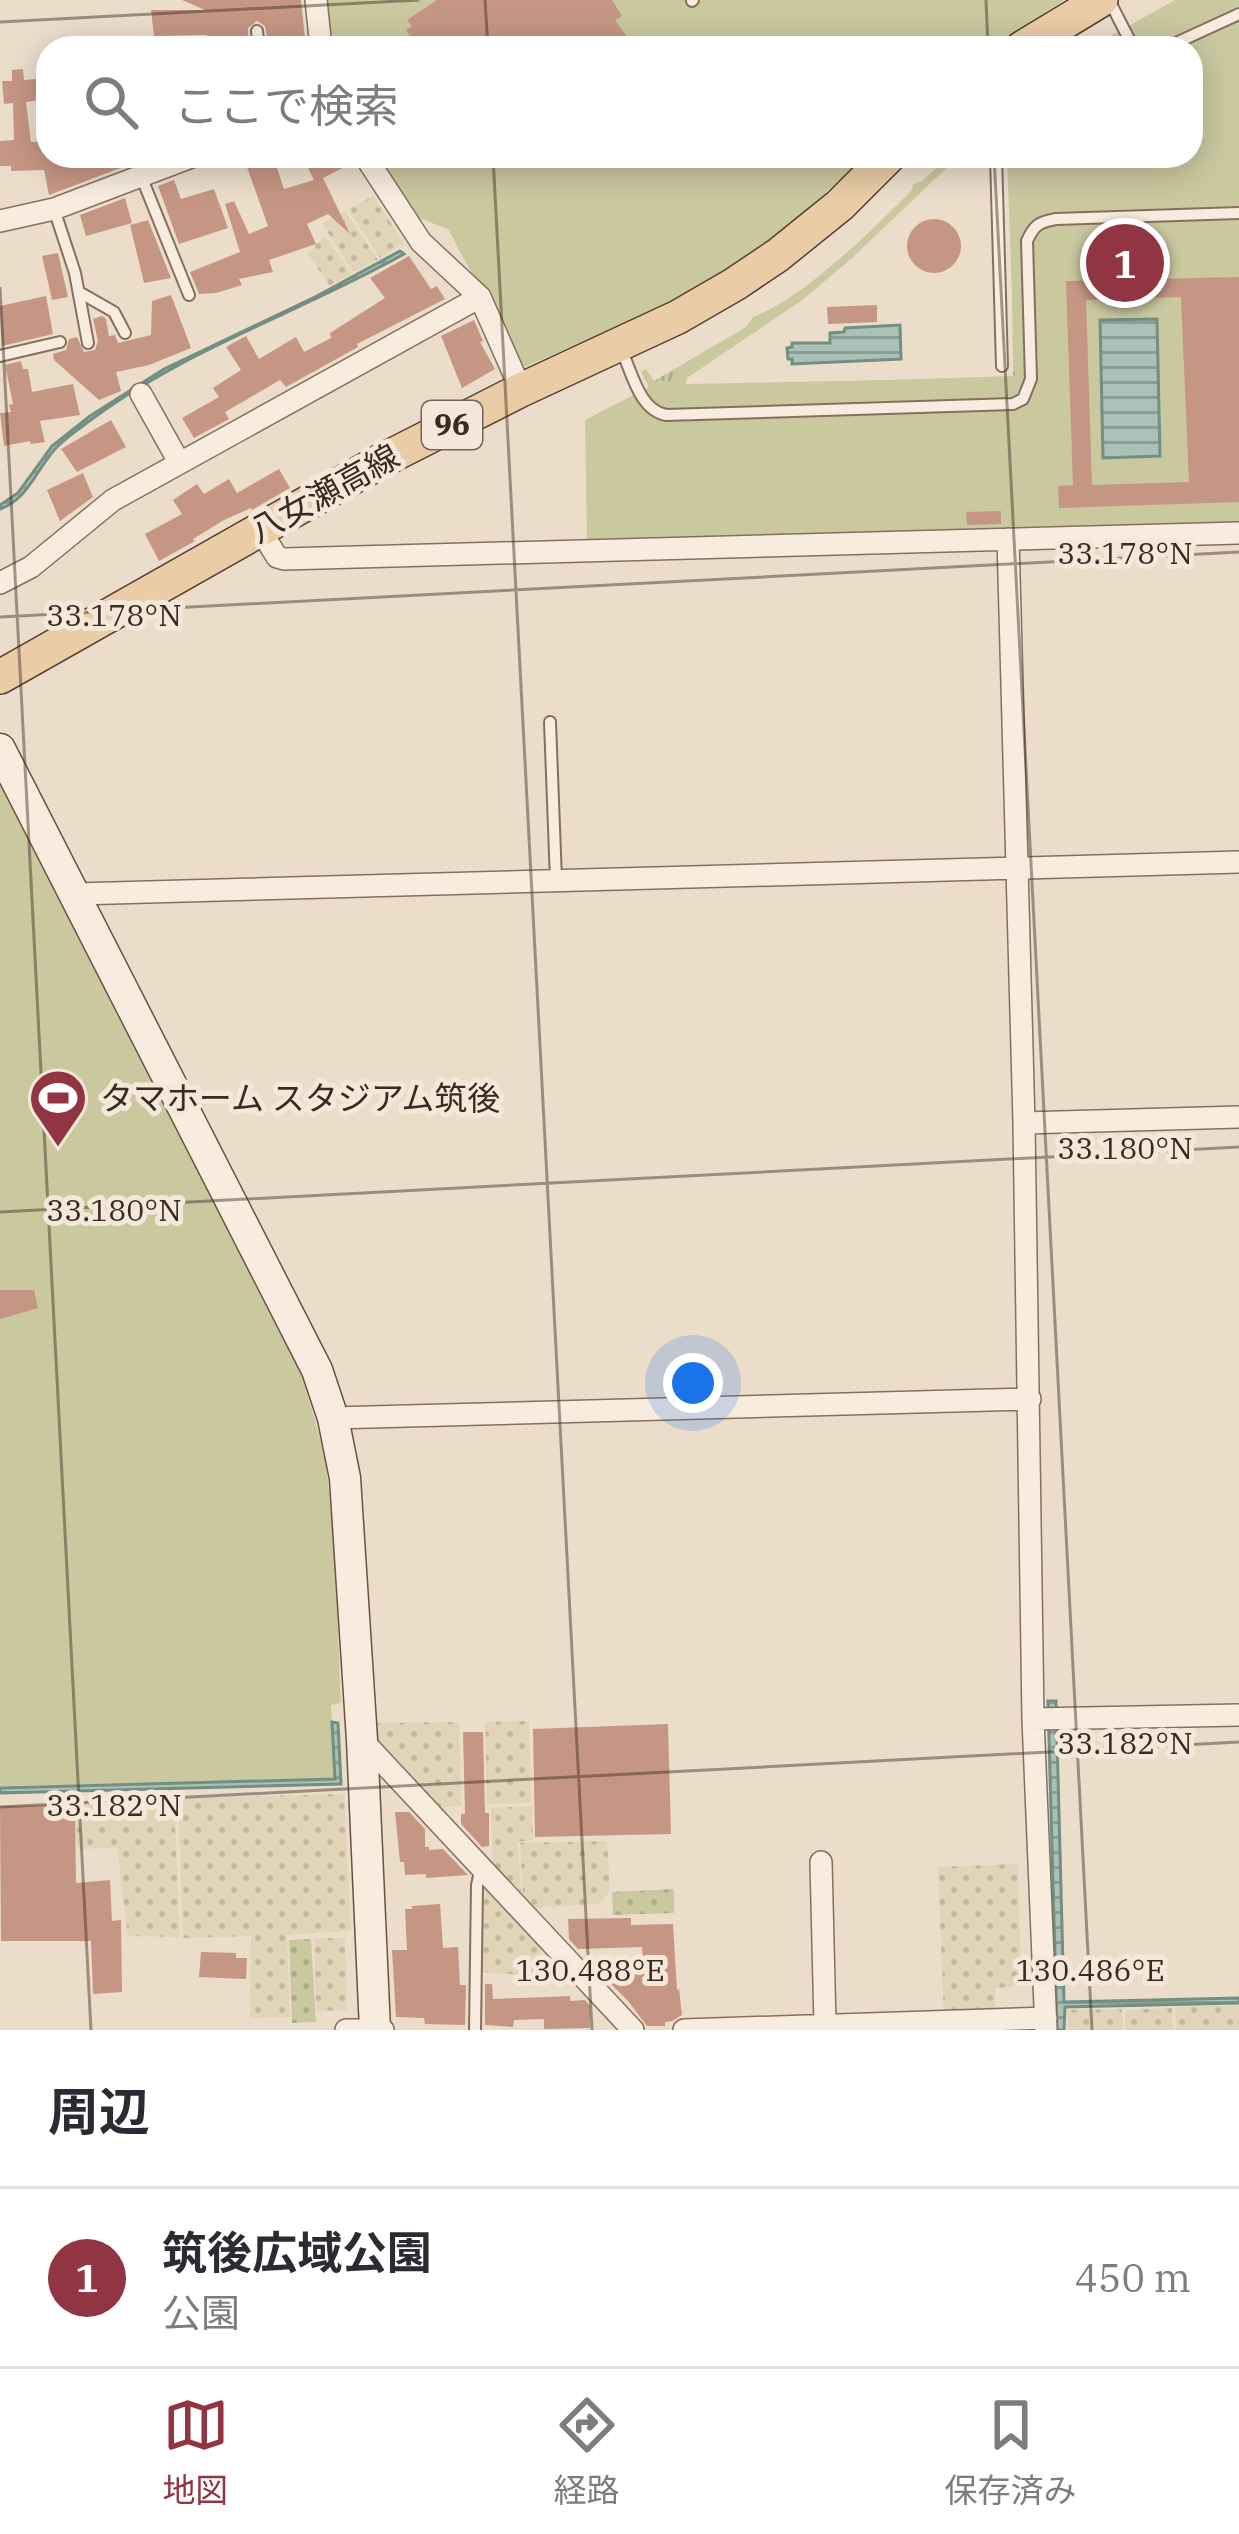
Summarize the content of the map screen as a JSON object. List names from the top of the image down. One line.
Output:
{"streets":{"main road":["96","八女瀬高線"]},"places":{"sports":["タマホーム スタジアム筑後"]},"page":{"search":"ここで検索","pins":"1","heading":"周辺","list":[{"mark":"1","name":"筑後広域公園","note":"公園","value":"450 m"}],"nav":["地図","経路","保存済み"]},"coordinates":["33.178°N","33.180°N","33.182°N","130.488°E","130.486°E"]}
